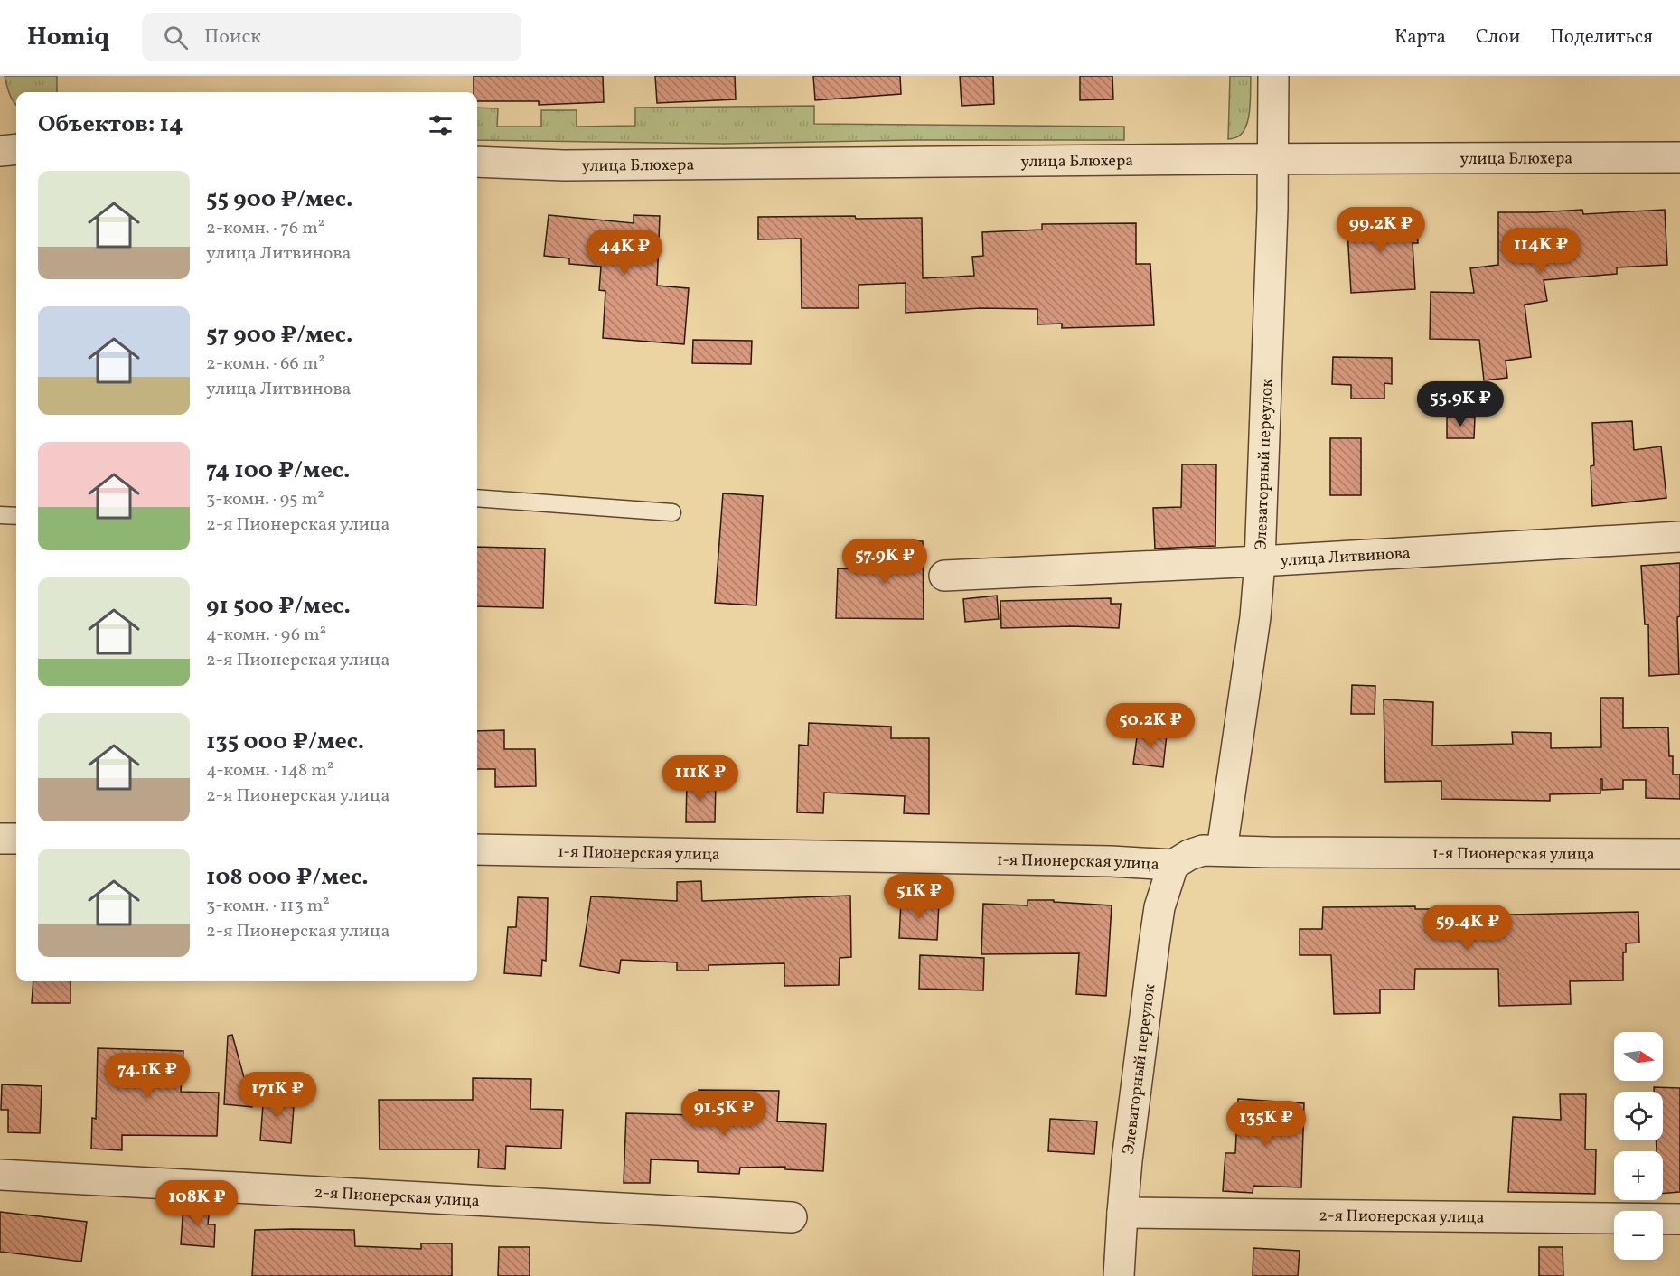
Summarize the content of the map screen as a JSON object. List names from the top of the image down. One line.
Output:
{"streets":{"street":["улица Блюхера","Элеваторный переулок","улица Литвинова","1-я Пионерская улица","2-я Пионерская улица"]},"crossings":[["улица Блюхера","Элеваторный переулок"],["Элеваторный переулок","улица Литвинова"],["Элеваторный переулок","1-я Пионерская улица"],["Элеваторный переулок","2-я Пионерская улица"]],"north":"right","page":{"header":"Homiq","search":"Поиск","nav":["Карта","Слои","Поделиться"],"heading":"Объектов: 14","list":[{"name":"55 900 ₽/мес.","note":"2-комн. · 76 m² · улица Литвинова"},{"name":"57 900 ₽/мес.","note":"2-комн. · 66 m² · улица Литвинова"},{"name":"74 100 ₽/мес.","note":"3-комн. · 95 m² · 2-я Пионерская улица"},{"name":"91 500 ₽/мес.","note":"4-комн. · 96 m² · 2-я Пионерская улица"},{"name":"135 000 ₽/мес.","note":"4-комн. · 148 m² · 2-я Пионерская улица"},{"name":"108 000 ₽/мес.","note":"3-комн. · 113 m² · 2-я Пионерская улица"}],"price":["99.2K ₽","114K ₽","44K ₽","55.9K ₽","57.9K ₽","50.2K ₽","111K ₽","51K ₽","59.4K ₽","74.1K ₽","171K ₽","91.5K ₽","135K ₽","108K ₽"],"map_buttons":["+","−"]}}
